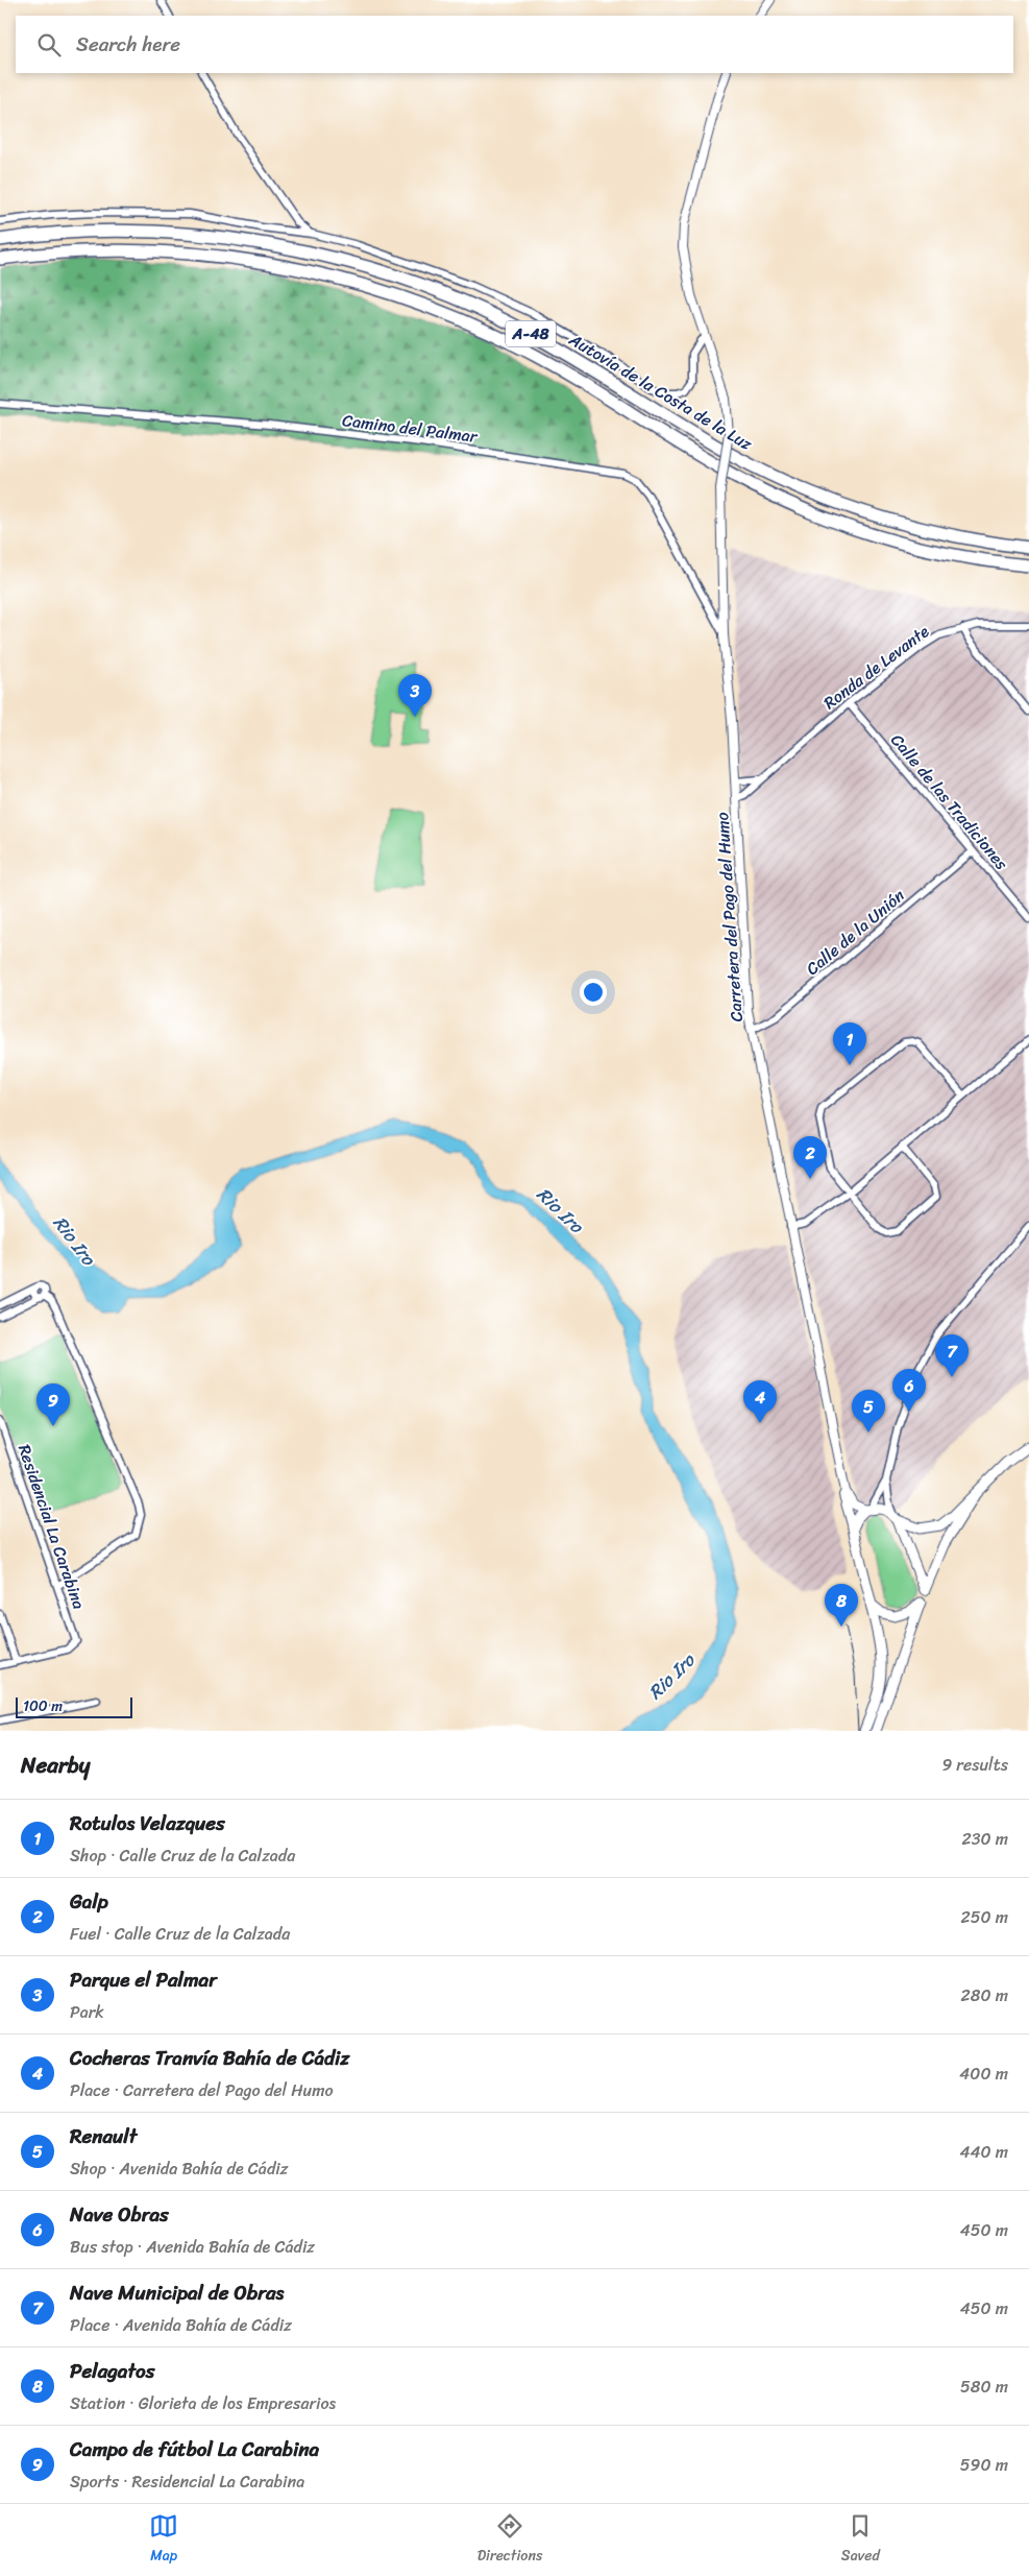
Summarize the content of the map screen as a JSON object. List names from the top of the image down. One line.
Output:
{"streets":{"highway":["A-48","Autovía de la Costa de la Luz"],"street":["Camino del Palmar","Ronda de Levante","Calle de las Tradiciones","Carretera del Pago del Humo","Calle de la Unión","Residencial La Carabina"]},"crossings":[["Camino del Palmar","Carretera del Pago del Humo"],["Ronda de Levante","Calle de las Tradiciones"],["Calle de las Tradiciones","Calle de la Unión"],["Carretera del Pago del Humo","Calle de la Unión"]],"water":["Rio Iro"],"scale_bar":"100 m","page":{"search":"Search here","pins":["3","1","2","7","6","4","9","5","8"],"scale":"100 m","heading":["Nearby","9 results"],"list":[{"mark":"1","name":"Rotulos Velazques","note":"Shop · Calle Cruz de la Calzada","value":"230 m"},{"mark":"2","name":"Galp","note":"Fuel · Calle Cruz de la Calzada","value":"250 m"},{"mark":"3","name":"Parque el Palmar","note":"Park","value":"280 m"},{"mark":"4","name":"Cocheras Tranvía Bahía de Cádiz","note":"Place · Carretera del Pago del Humo","value":"400 m"},{"mark":"5","name":"Renault","note":"Shop · Avenida Bahía de Cádiz","value":"440 m"},{"mark":"6","name":"Nave Obras","note":"Bus stop · Avenida Bahía de Cádiz","value":"450 m"},{"mark":"7","name":"Nave Municipal de Obras","note":"Place · Avenida Bahía de Cádiz","value":"450 m"},{"mark":"8","name":"Pelagatos","note":"Station · Glorieta de los Empresarios","value":"580 m"},{"mark":"9","name":"Campo de fútbol La Carabina","note":"Sports · Residencial La Carabina","value":"590 m"}],"nav":["Map","Directions","Saved"]}}
